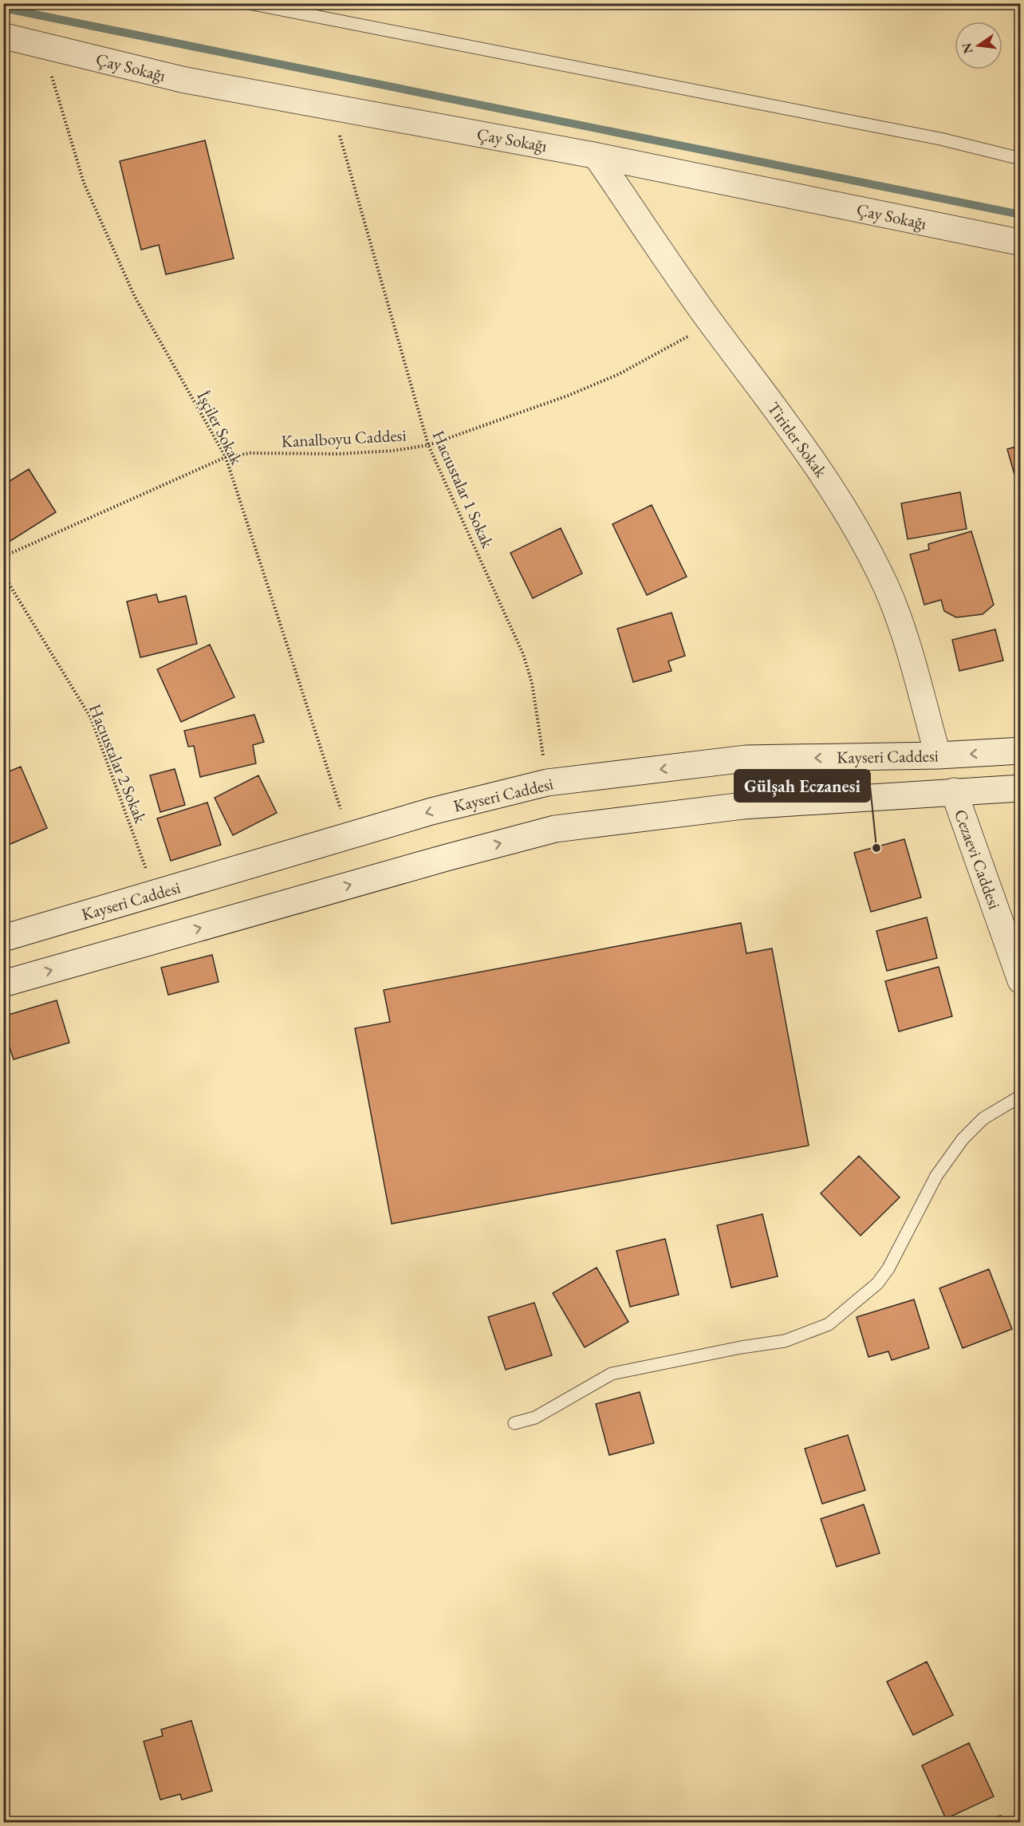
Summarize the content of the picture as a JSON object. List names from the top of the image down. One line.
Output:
{"streets":{"main road":["Kayseri Caddesi","Cezaevi Caddesi"],"street":["Çay Sokağı","Tiritler Sokak"],"path":["İşçiler Sokak","Kanalboyu Caddesi","Hacıustalar 1 Sokak","Hacıustalar 2 Sokak"]},"crossings":[["Çay Sokağı","Tiritler Sokak"],["İşçiler Sokak","Kanalboyu Caddesi"],["Kanalboyu Caddesi","Tiritler Sokak"],["Kanalboyu Caddesi","Hacıustalar 1 Sokak"],["Tiritler Sokak","Kayseri Caddesi"],["Hacıustalar 1 Sokak","Kayseri Caddesi"],["Kayseri Caddesi","Hacıustalar 2 Sokak"]],"places":["Gülşah Eczanesi"],"north":"left"}
